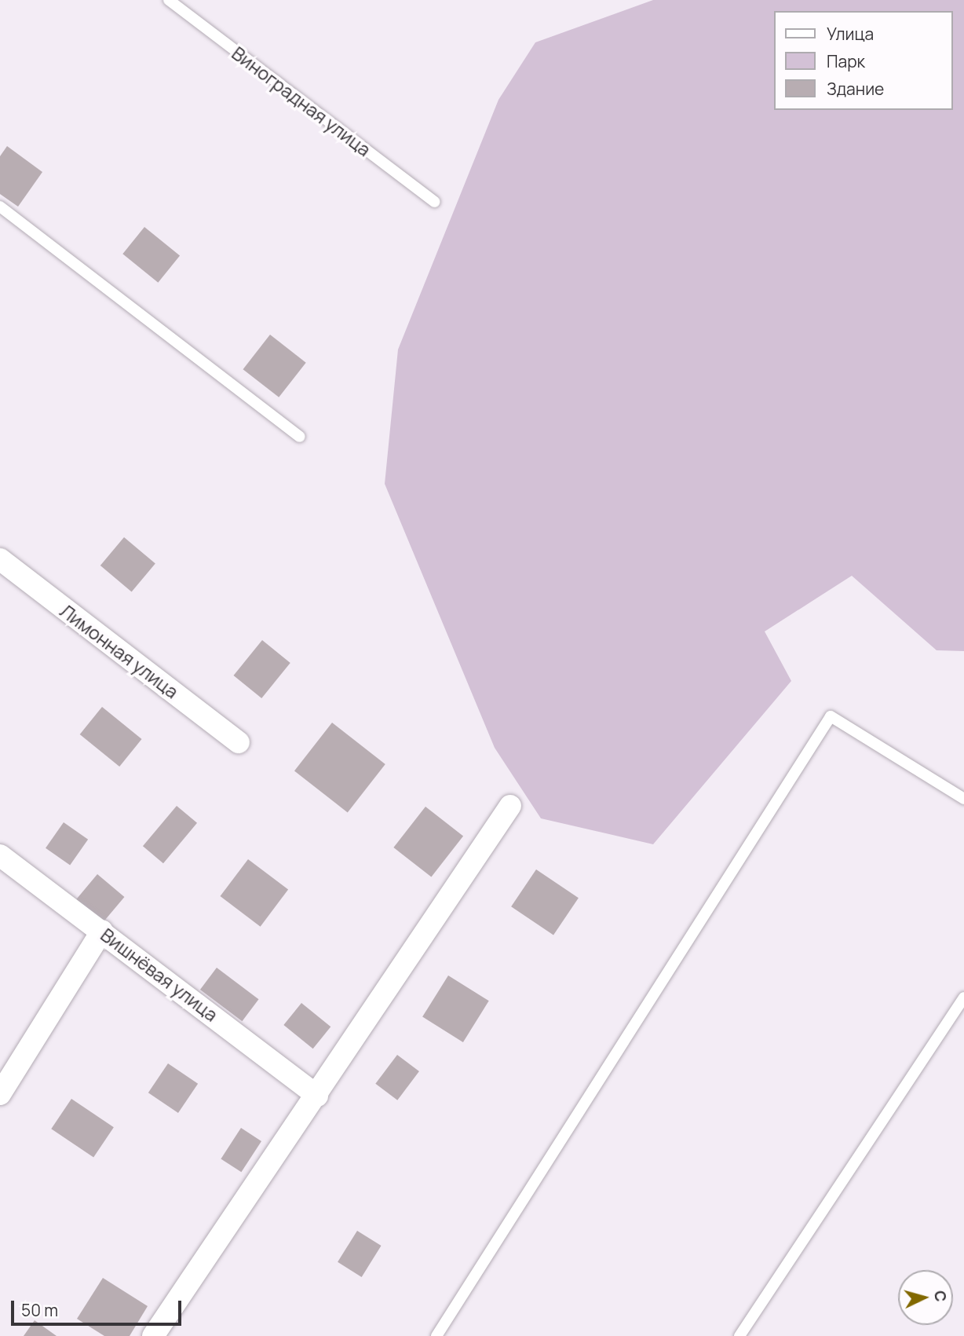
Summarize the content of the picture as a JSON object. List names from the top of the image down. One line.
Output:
{"streets":{"street":["Лимонная улица","Вишнёвая улица"],"lane":["Виноградная улица"]},"legend":["Улица","Парк","Здание"],"scale_bar":"50 m","north":"right"}
